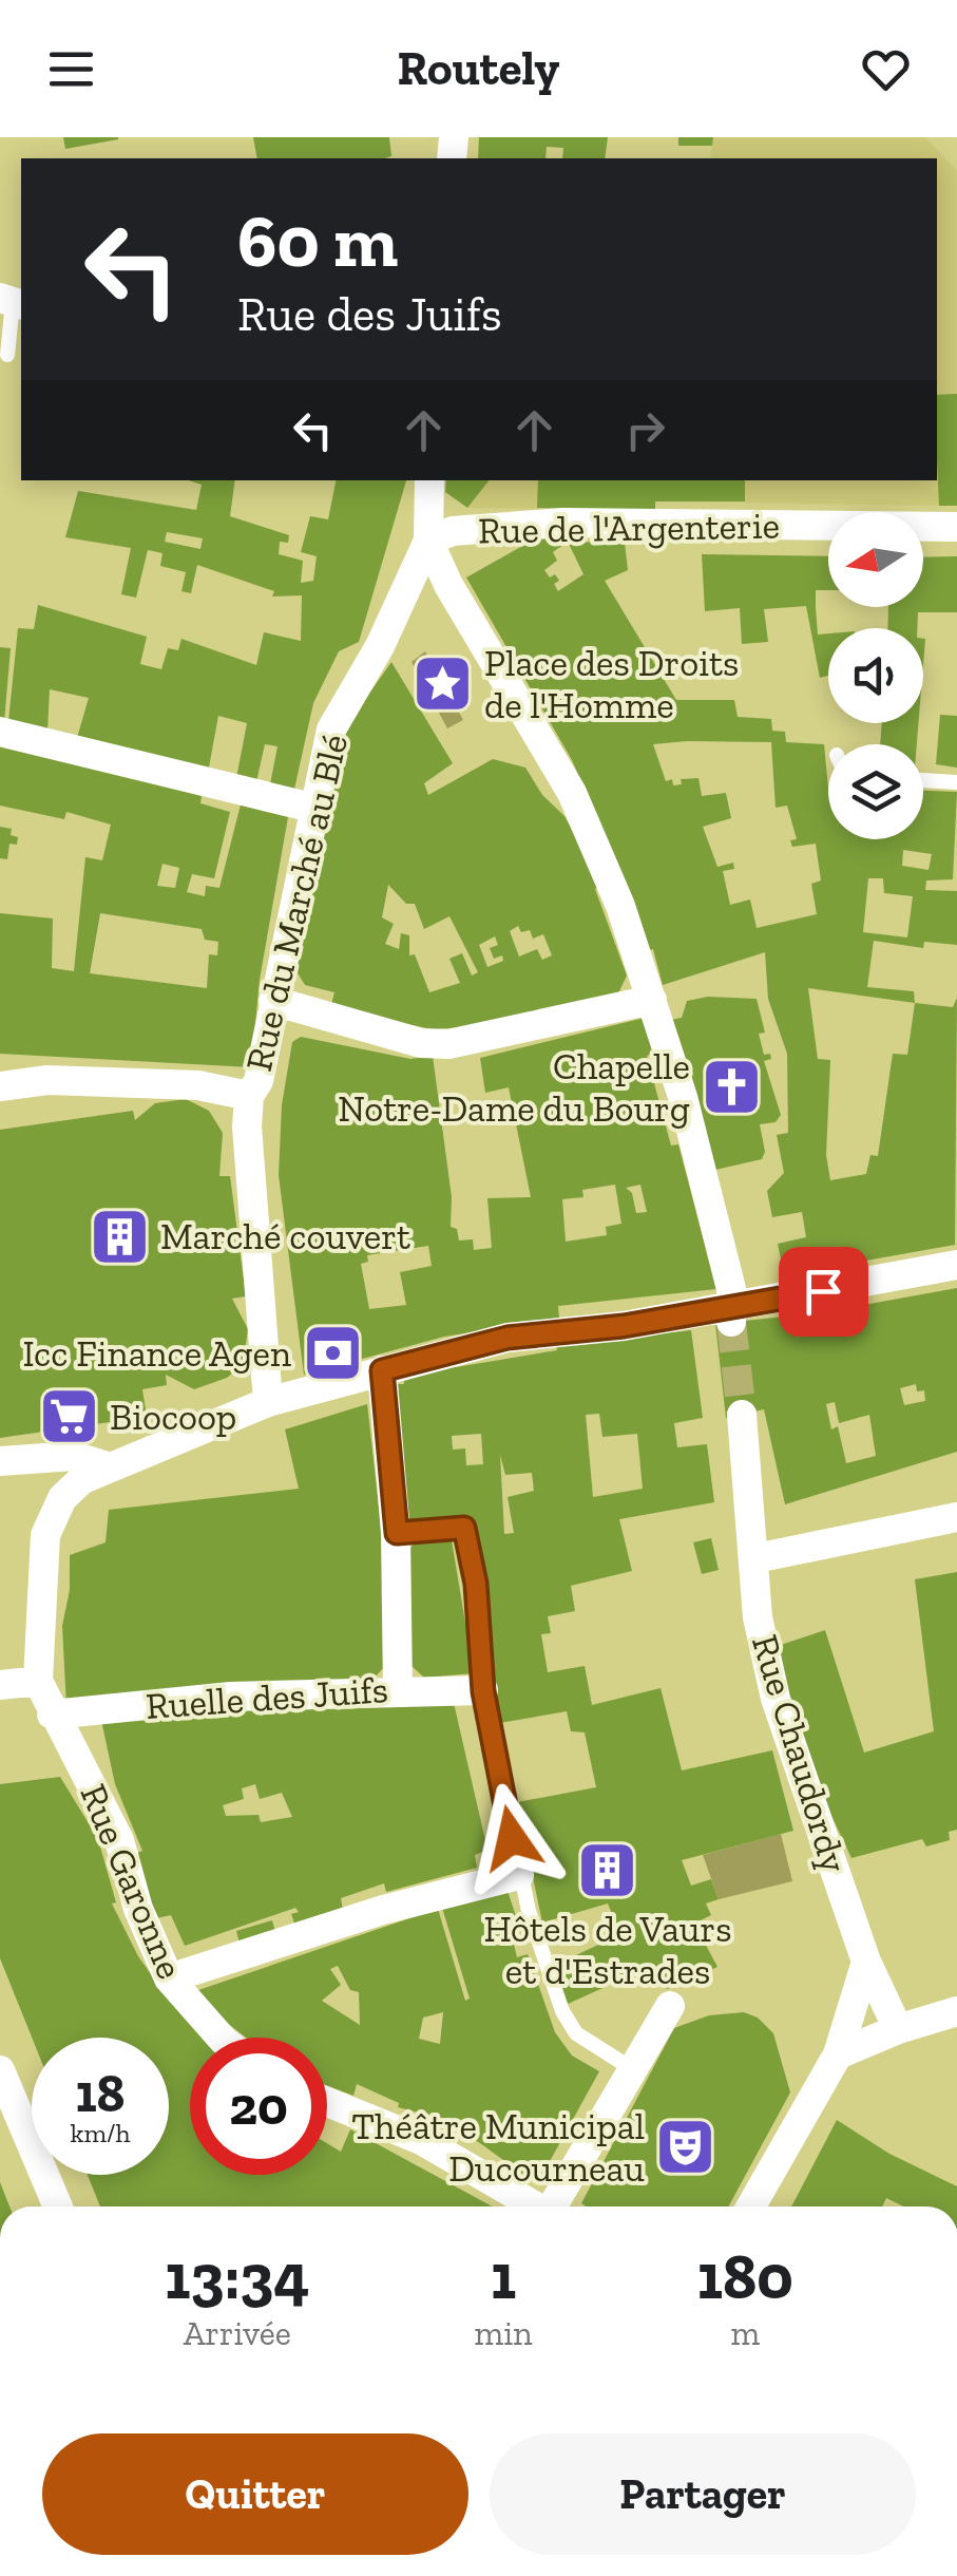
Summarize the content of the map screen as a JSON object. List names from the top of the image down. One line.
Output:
{"streets":{"street":["Rue de l'Argenterie","Rue du Marché au Blé","Ruelle des Juifs","Rue Chaudordy","Rue Garonne"]},"crossings":[["Rue de l'Argenterie","Rue du Marché au Blé"],["Ruelle des Juifs","Rue Garonne"]],"places":{"place":["Place des Droits de l'Homme"],"church":["Chapelle Notre-Dame du Bourg"],"building":["Marché couvert","Hôtels de Vaurs et d'Estrades"],"bank":["Icc Finance Agen"],"supermarket":["Biocoop"],"theatre":["Théâtre Municipal Ducourneau"]},"north":"left","page":{"header":"Routely","turn":["60 m","Rue des Juifs"],"speed":"18 km/h","limit":"20","eta":["13:34","Arrivée","1","min","180","m"],"buttons":["Quitter","Partager"]}}
